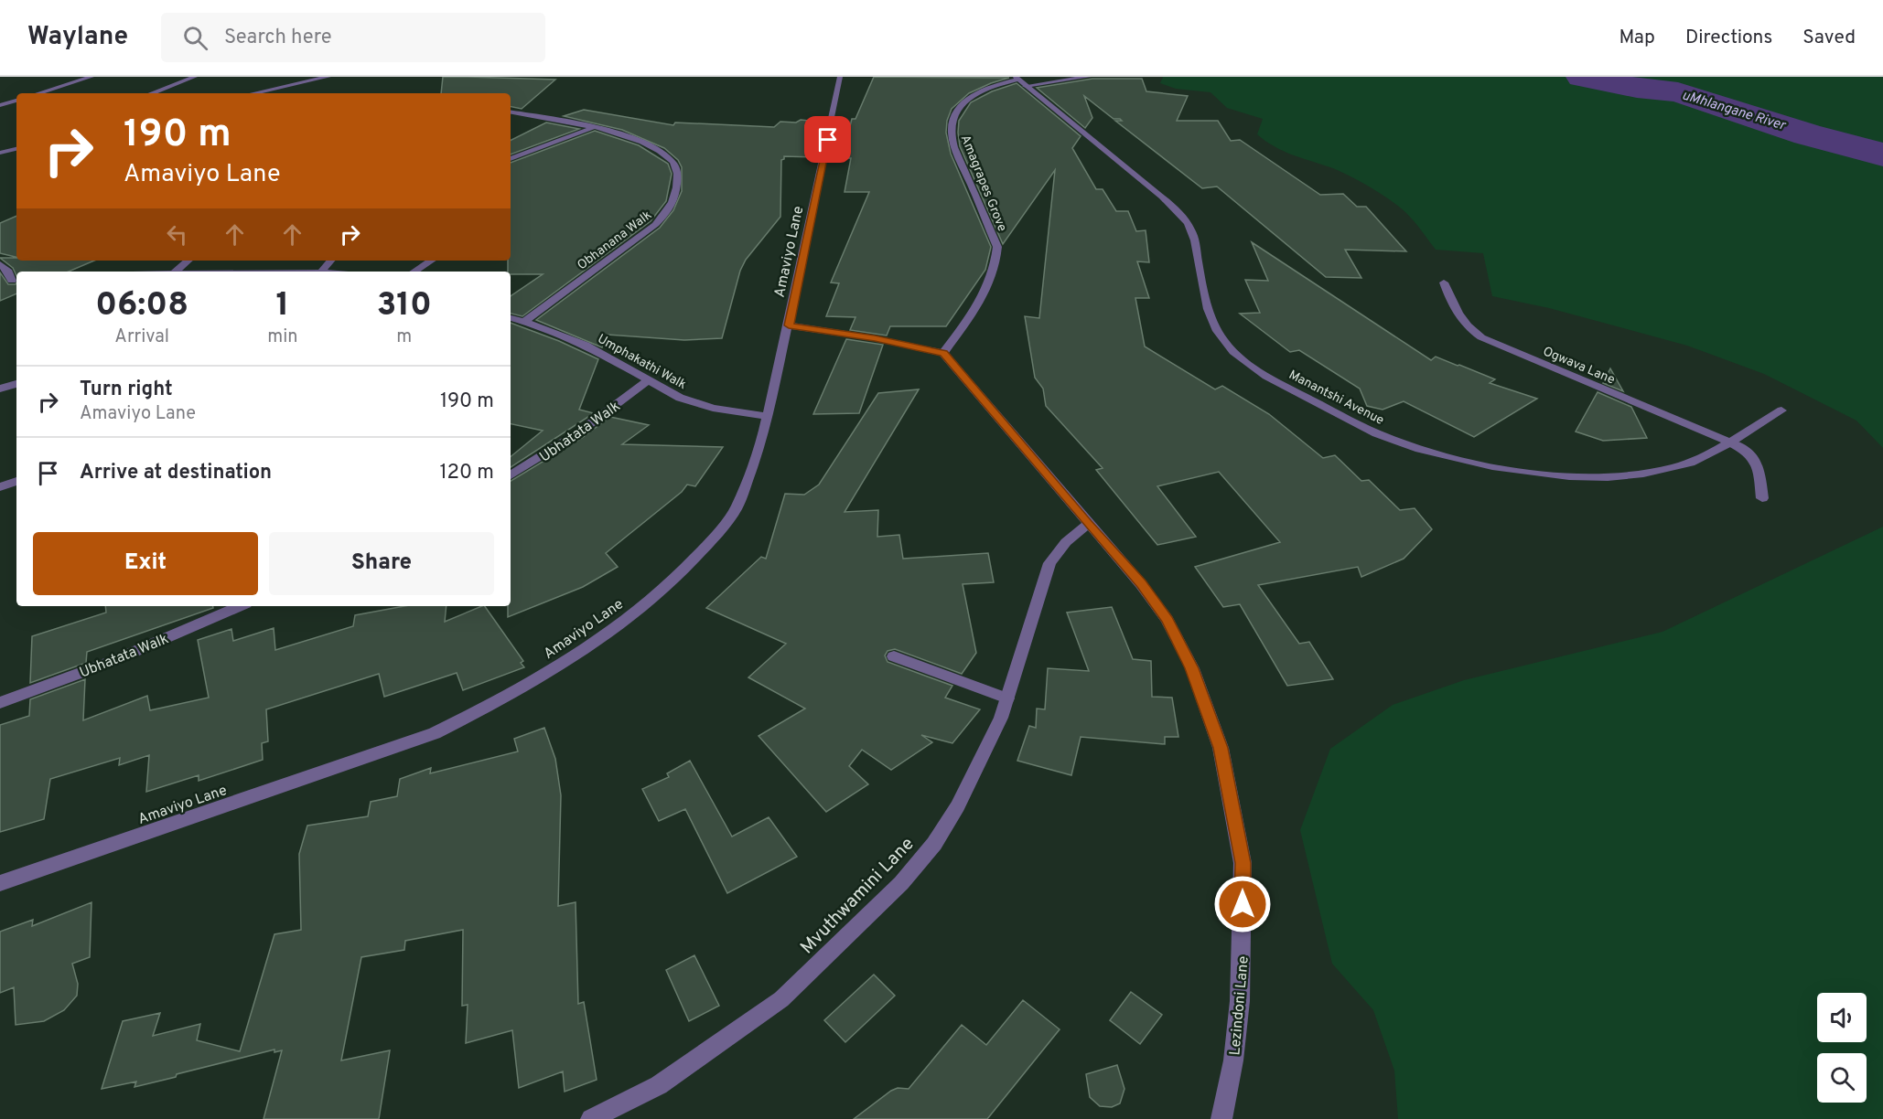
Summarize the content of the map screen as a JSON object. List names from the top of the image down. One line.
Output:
{"streets":{"street":["Amagrapes Grove","Obhanana Walk","Amaviyo Lane","Umphakathi Walk","Ogwava Lane","Manantshi Avenue","Ubhatata Walk","Mvuthwamini Lane","Lezindoni Lane"]},"crossings":[["Amagrapes Grove","Manantshi Avenue"],["Amagrapes Grove","Lezindoni Lane"],["Obhanana Walk","Umphakathi Walk"],["Amaviyo Lane","Umphakathi Walk"],["Umphakathi Walk","Ubhatata Walk"],["Ogwava Lane","Manantshi Avenue"],["Mvuthwamini Lane","Lezindoni Lane"]],"water":["uMhlangane River"],"page":{"header":"Waylane","search":"Search here","nav":["Map","Directions","Saved"],"turn":["190 m","Amaviyo Lane"],"eta":["06:08","Arrival","1","min","310","m"],"list":[{"name":"Turn right","note":"Amaviyo Lane","value":"190 m"},{"name":"Arrive at destination","value":"120 m"}],"buttons":["Exit","Share"]}}
